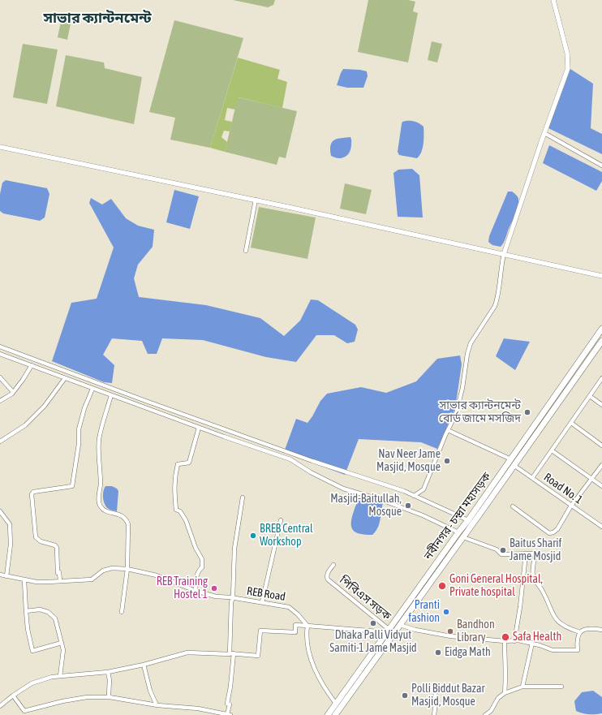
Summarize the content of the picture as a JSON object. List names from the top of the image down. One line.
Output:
{"streets":{"highway":["নবীনগর - চন্দ্রা মহাসড়ক"],"street":["Road No. 1","REB Road","পিবিএস সড়ক"]},"crossings":[["Road No. 1","নবীনগর - চন্দ্রা মহাসড়ক"],["নবীনগর - চন্দ্রা মহাসড়ক","পিবিএস সড়ক"]],"districts":["সাভার ক্যান্টনমেন্ট"],"places":["সাভার ক্যান্টনমেন্ট বোর্ড জামে মসজিদ","Nav Neer Jame Masjid, Mosque","Masjid-Baitullah, Mosque","BREB Central Workshop","Baitus Sharif Jame Mosjid","Goni General Hospital, Private hospital","REB Training Hostel 1","Pranti fashion","Dhaka Palli Vidyut Samiti-1 Jame Masjid","Bandhon Library","Safa Health","Eidga Math","Polli Biddut Bazar Masjid, Mosque"]}
